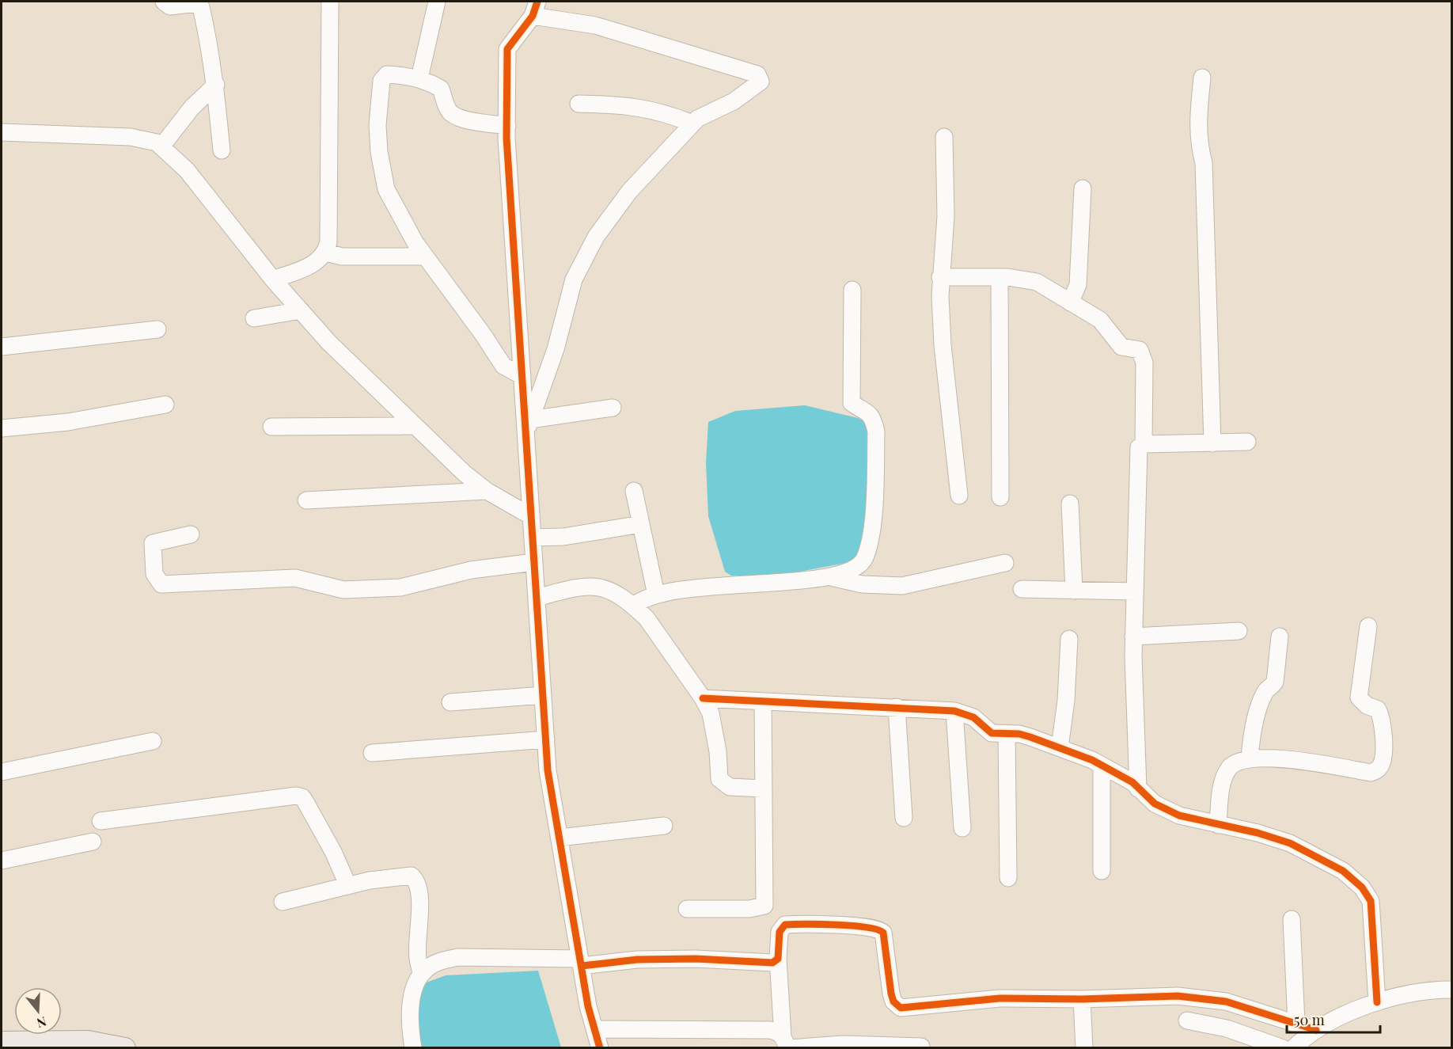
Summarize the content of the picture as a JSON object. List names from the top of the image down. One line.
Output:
{"scale_bar":"50 m","north":"bottom"}
